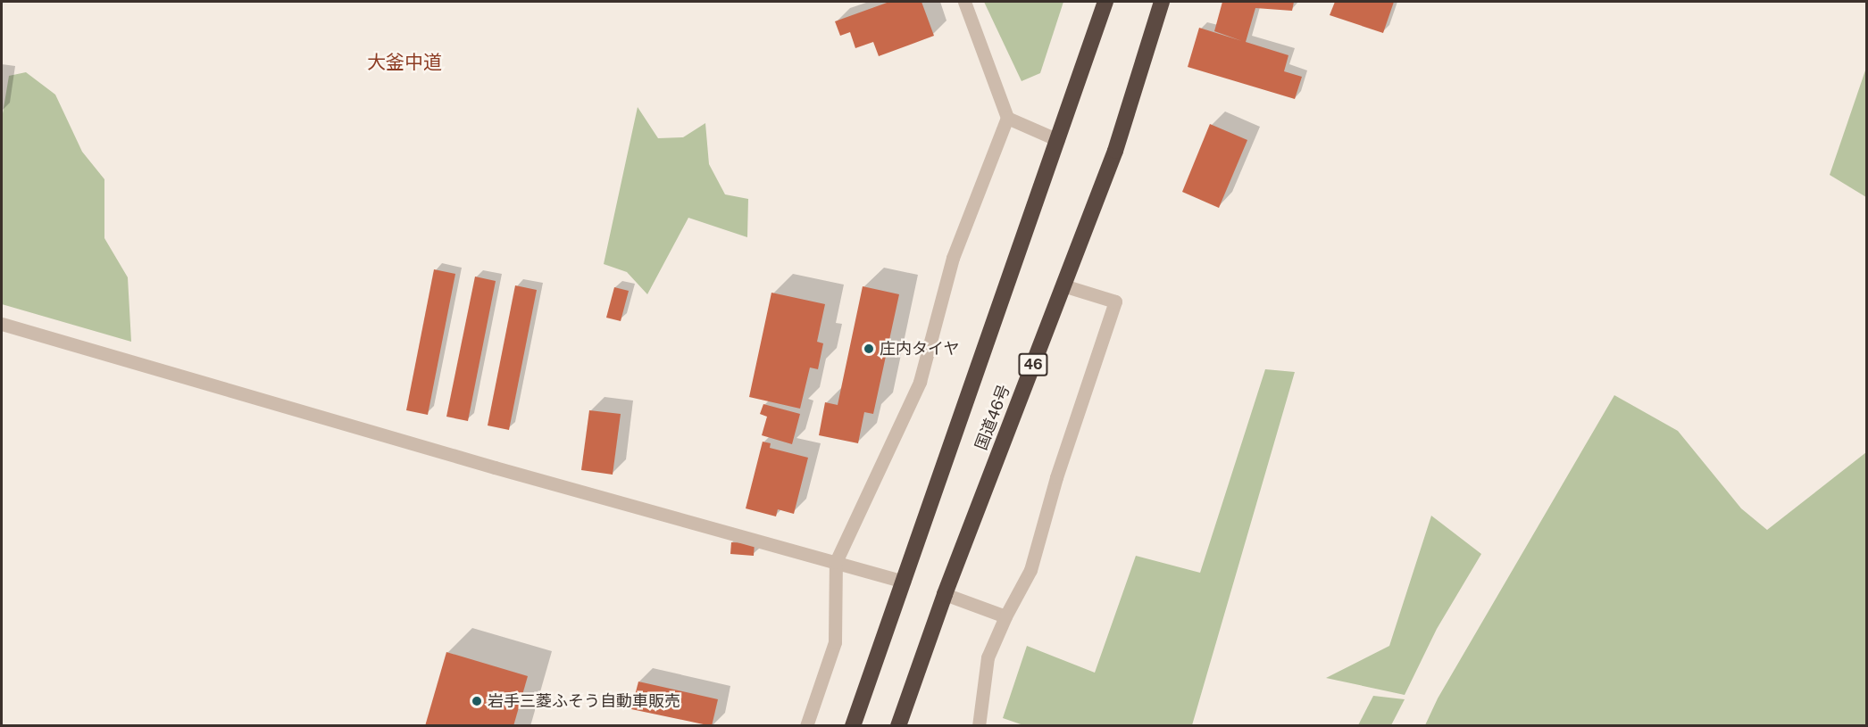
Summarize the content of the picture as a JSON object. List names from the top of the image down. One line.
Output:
{"streets":{"highway":["46","国道46号"]},"districts":["大釜中道"],"places":["庄内タイヤ","岩手三菱ふそう自動車販売"]}
